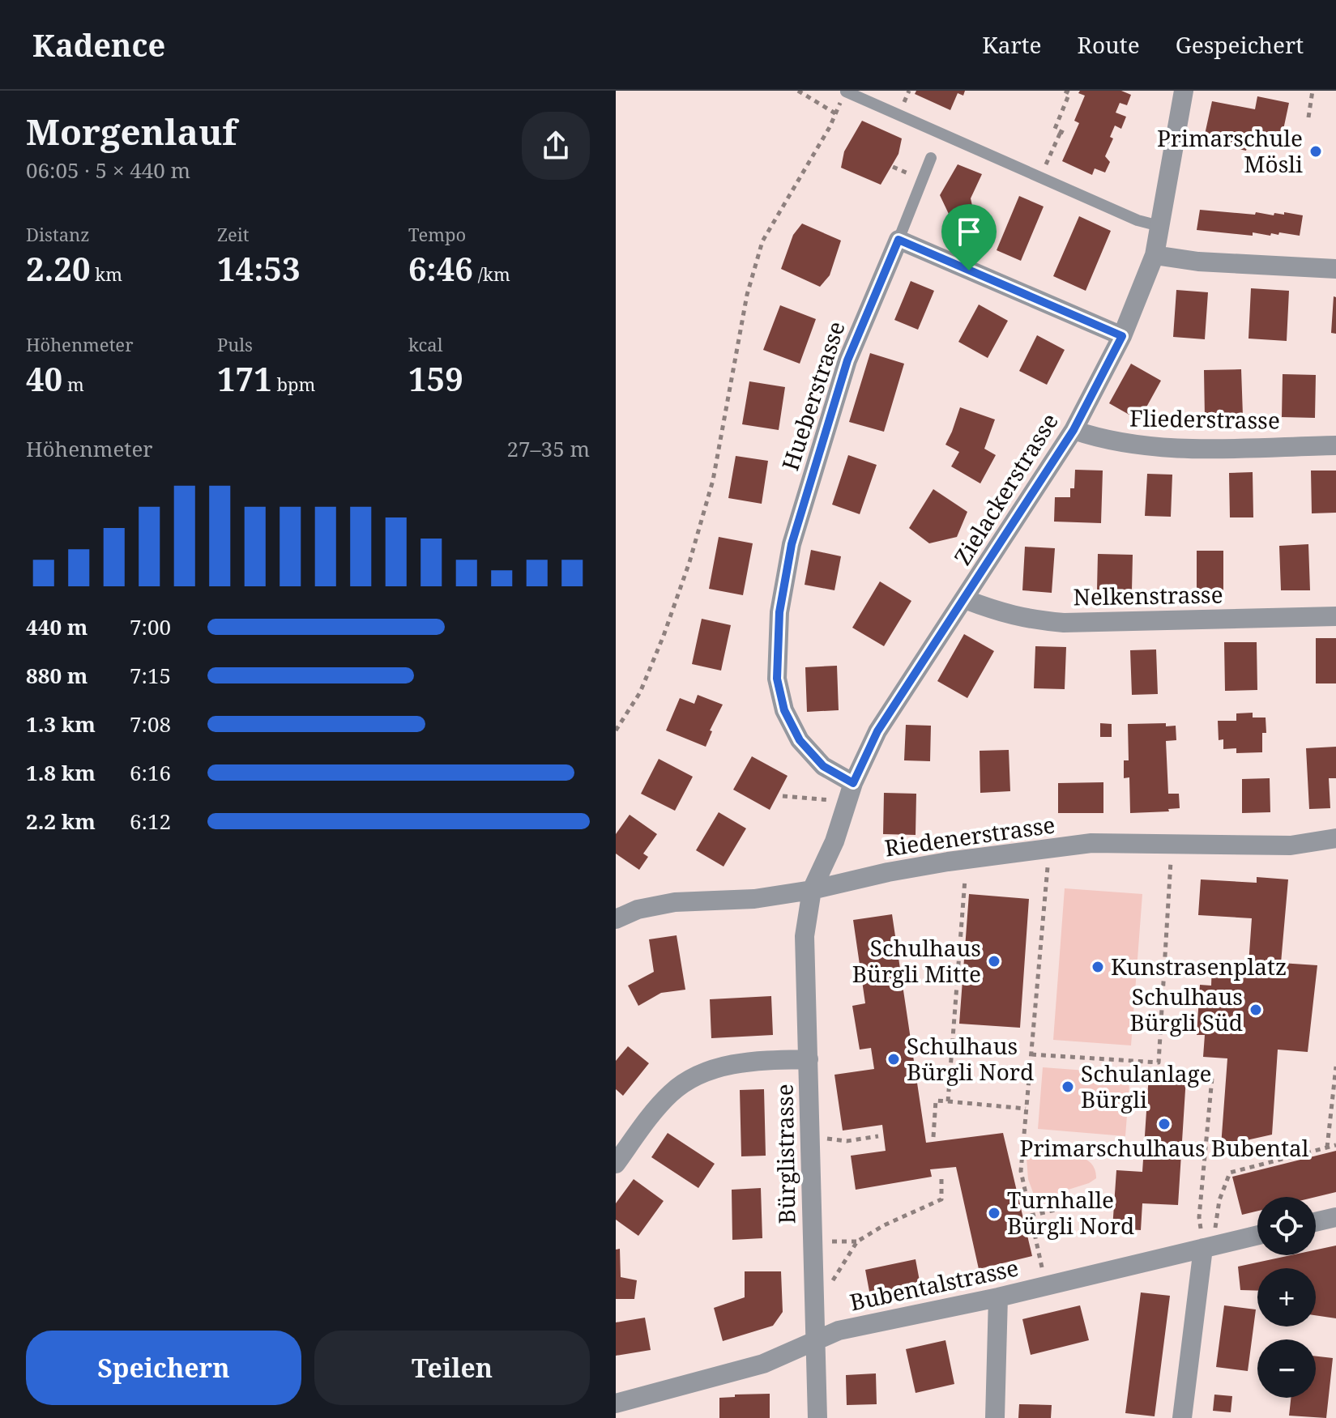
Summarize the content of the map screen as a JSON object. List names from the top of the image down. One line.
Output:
{"streets":{"street":["Hueberstrasse","Fliederstrasse","Zielackerstrasse","Nelkenstrasse","Riedenerstrasse","Bürglistrasse","Bubentalstrasse"]},"crossings":[["Hueberstrasse","Zielackerstrasse"],["Fliederstrasse","Zielackerstrasse"],["Zielackerstrasse","Nelkenstrasse"],["Zielackerstrasse","Riedenerstrasse"],["Zielackerstrasse","Bürglistrasse"],["Riedenerstrasse","Bürglistrasse"],["Bürglistrasse","Bubentalstrasse"]],"places":["Primarschule Mösli","Schulhaus Bürgli Mitte","Kunstrasenplatz","Schulhaus Bürgli Süd","Schulhaus Bürgli Nord","Schulanlage Bürgli","Primarschulhaus Bubental","Turnhalle Bürgli Nord"],"page":{"header":"Kadence","nav":["Karte","Route","Gespeichert"],"heading":["Morgenlauf","06:05 · 5 × 440 m"],"stats":[["Distanz","2.20 km"],["Zeit","14:53"],["Tempo","6:46 /km"],["Höhenmeter","40 m"],["Puls","171 bpm"],["kcal","159"]],"chart":["Höhenmeter","27–35 m"],"list":[{"name":"440 m","note":"7:00"},{"name":"880 m","note":"7:15"},{"name":"1.3 km","note":"7:08"},{"name":"1.8 km","note":"6:16"},{"name":"2.2 km","note":"6:12"}],"map_buttons":["+","−"],"buttons":["Speichern","Teilen"]}}
